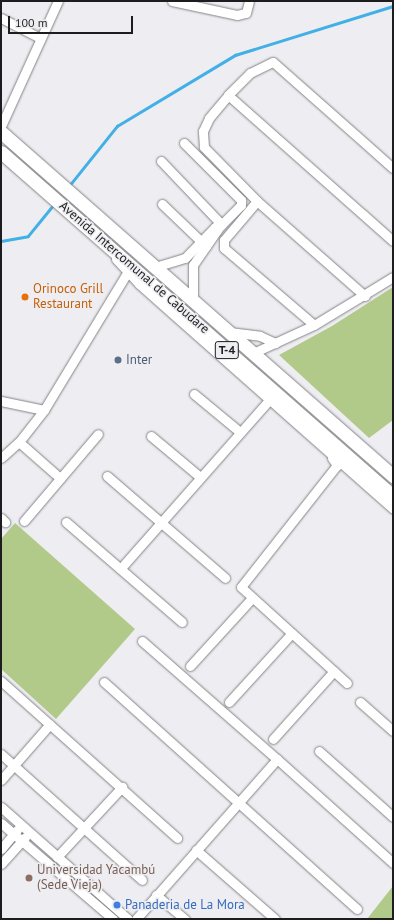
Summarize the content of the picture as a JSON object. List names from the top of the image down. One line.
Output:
{"streets":{"highway":["Avenida Intercomunal de Cabudare","T-4"]},"places":["Orinoco Grill Restaurant","Inter","Universidad Yacambú (Sede Vieja)","Panaderia de La Mora"],"scale_bar":"100 m"}
